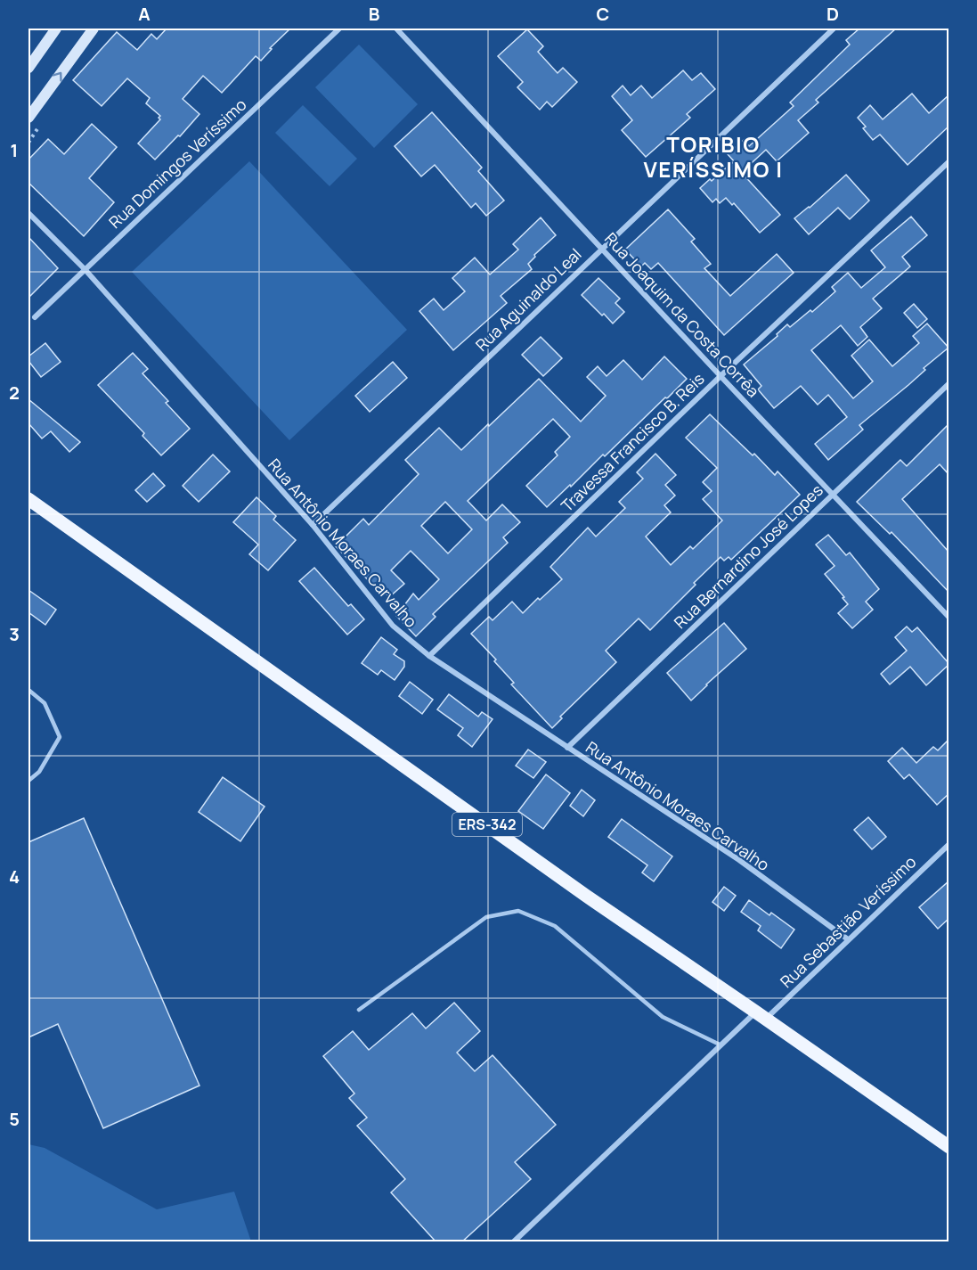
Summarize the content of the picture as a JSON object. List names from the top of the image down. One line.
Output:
{"streets":{"main road":["ERS-342"],"street":["Rua Domingos Veríssimo","Rua Aguinaldo Leal","Rua Joaquim da Costa Corrêa","Travessa Francisco B. Reis","Rua Antônio Moraes Carvalho","Rua Bernardino José Lopes","Rua Sebastião Veríssimo"]},"crossings":[["Rua Domingos Veríssimo","Rua Antônio Moraes Carvalho"],["Rua Aguinaldo Leal","Rua Joaquim da Costa Corrêa"],["Rua Aguinaldo Leal","Rua Antônio Moraes Carvalho"],["Rua Joaquim da Costa Corrêa","Travessa Francisco B. Reis"],["Rua Joaquim da Costa Corrêa","Rua Bernardino José Lopes"],["Travessa Francisco B. Reis","Rua Antônio Moraes Carvalho"],["Rua Antônio Moraes Carvalho","Rua Bernardino José Lopes"],["Rua Antônio Moraes Carvalho","Rua Sebastião Veríssimo"],["ERS-342","Rua Sebastião Veríssimo"]],"districts":["TORIBIO VERÍSSIMO I"],"grid":{"columns":["A","B","C","D"],"rows":["1","2","3","4","5"]}}
